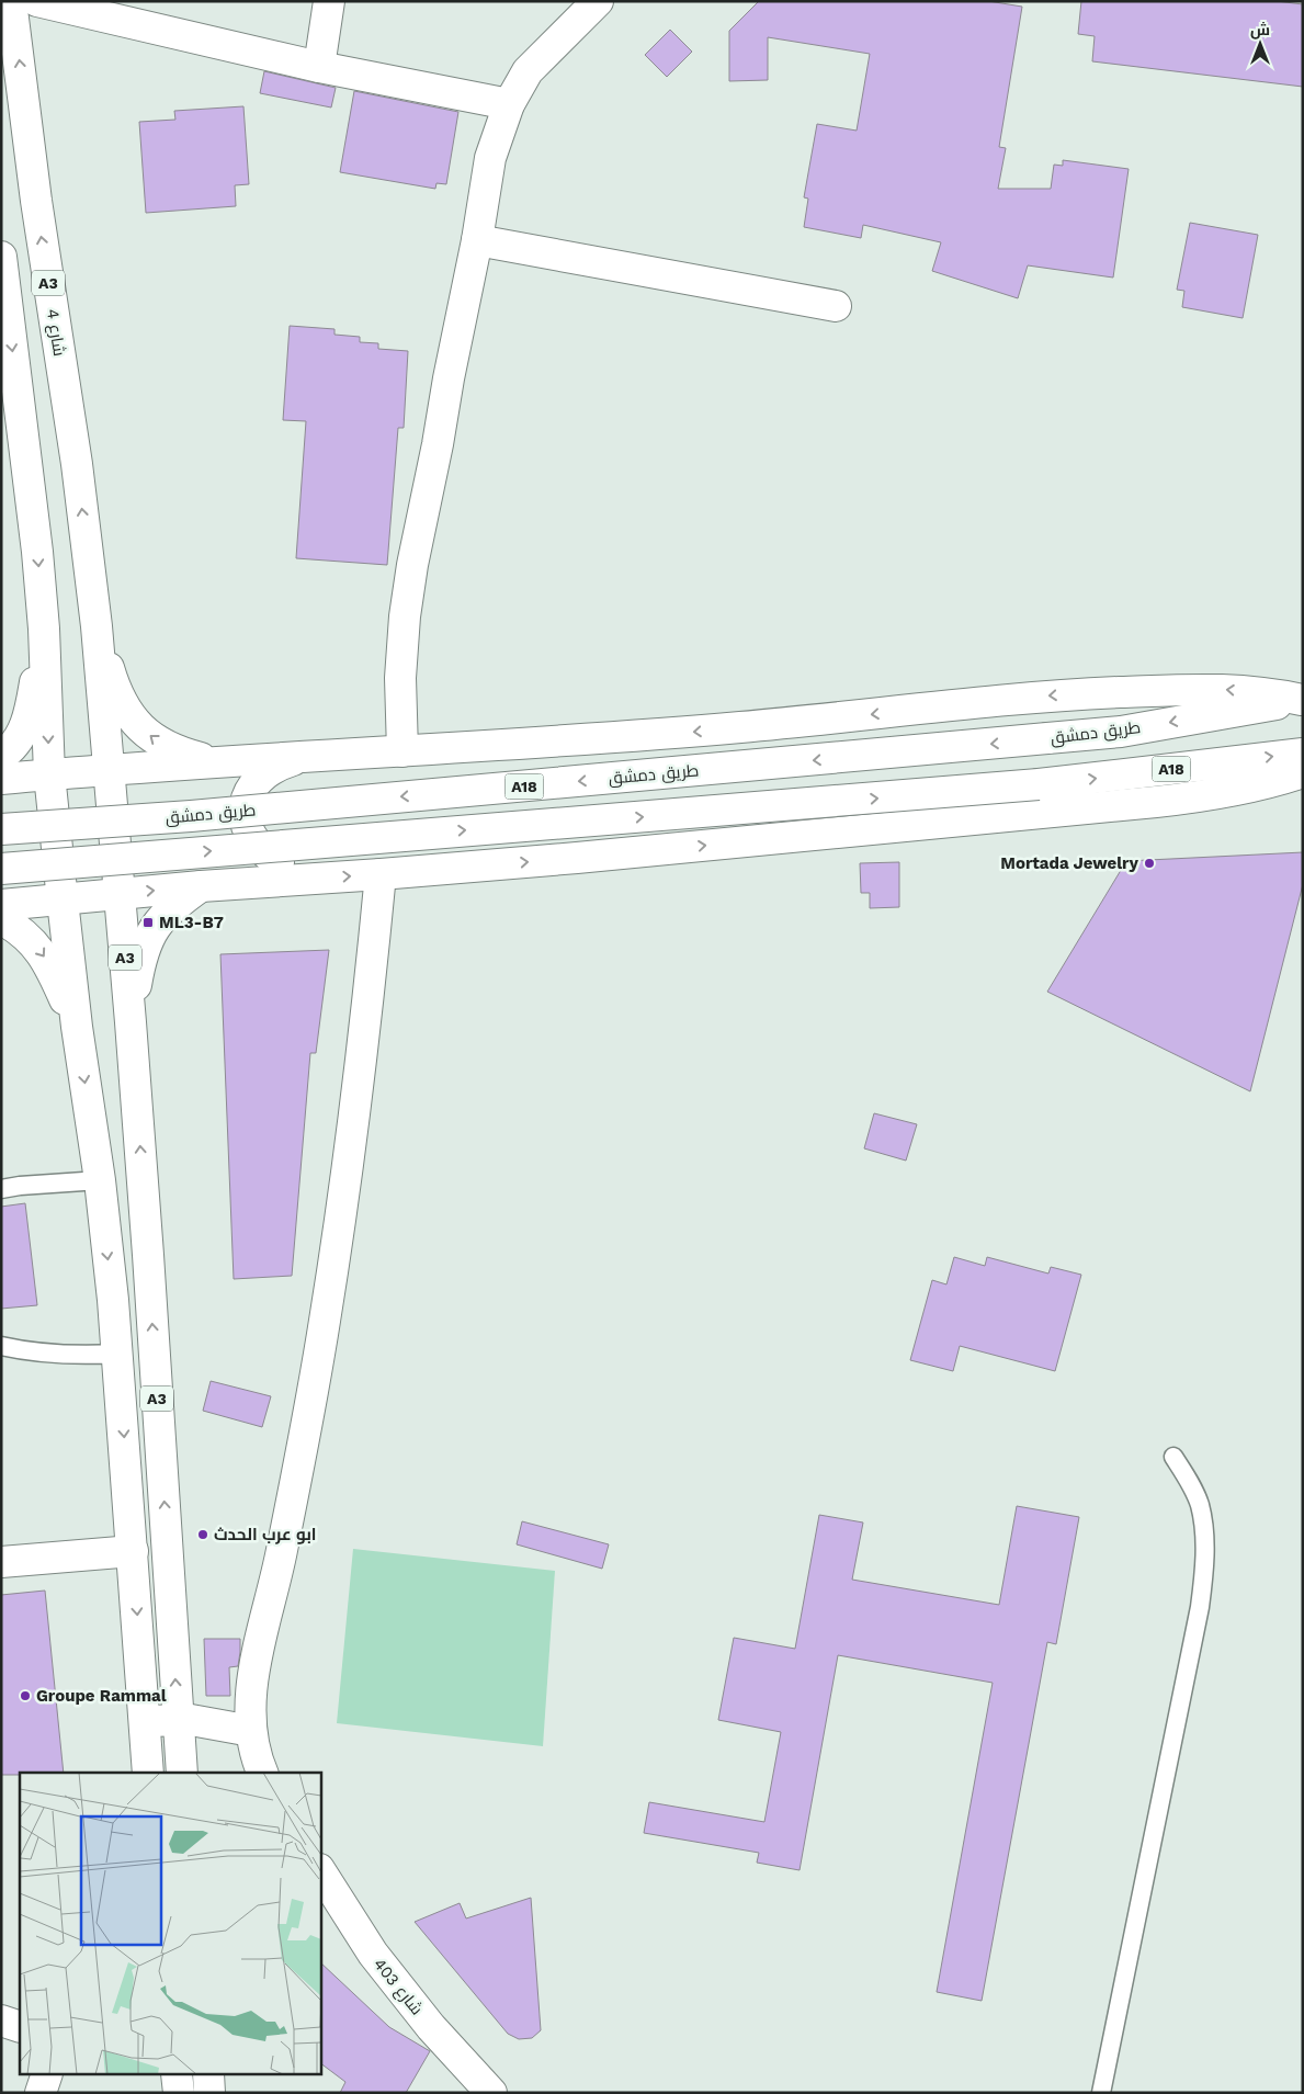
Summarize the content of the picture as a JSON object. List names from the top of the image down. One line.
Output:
{"streets":{"main road":["A3","شارع 4","طريق دمشق","A18","شارع 403"]},"crossings":[["A3","شارع 4"]],"places":{"other":["Mortada Jewelry","ابو عرب الحدث","Groupe Rammal"],"transit":["ML3-B7"]},"north":"top"}
